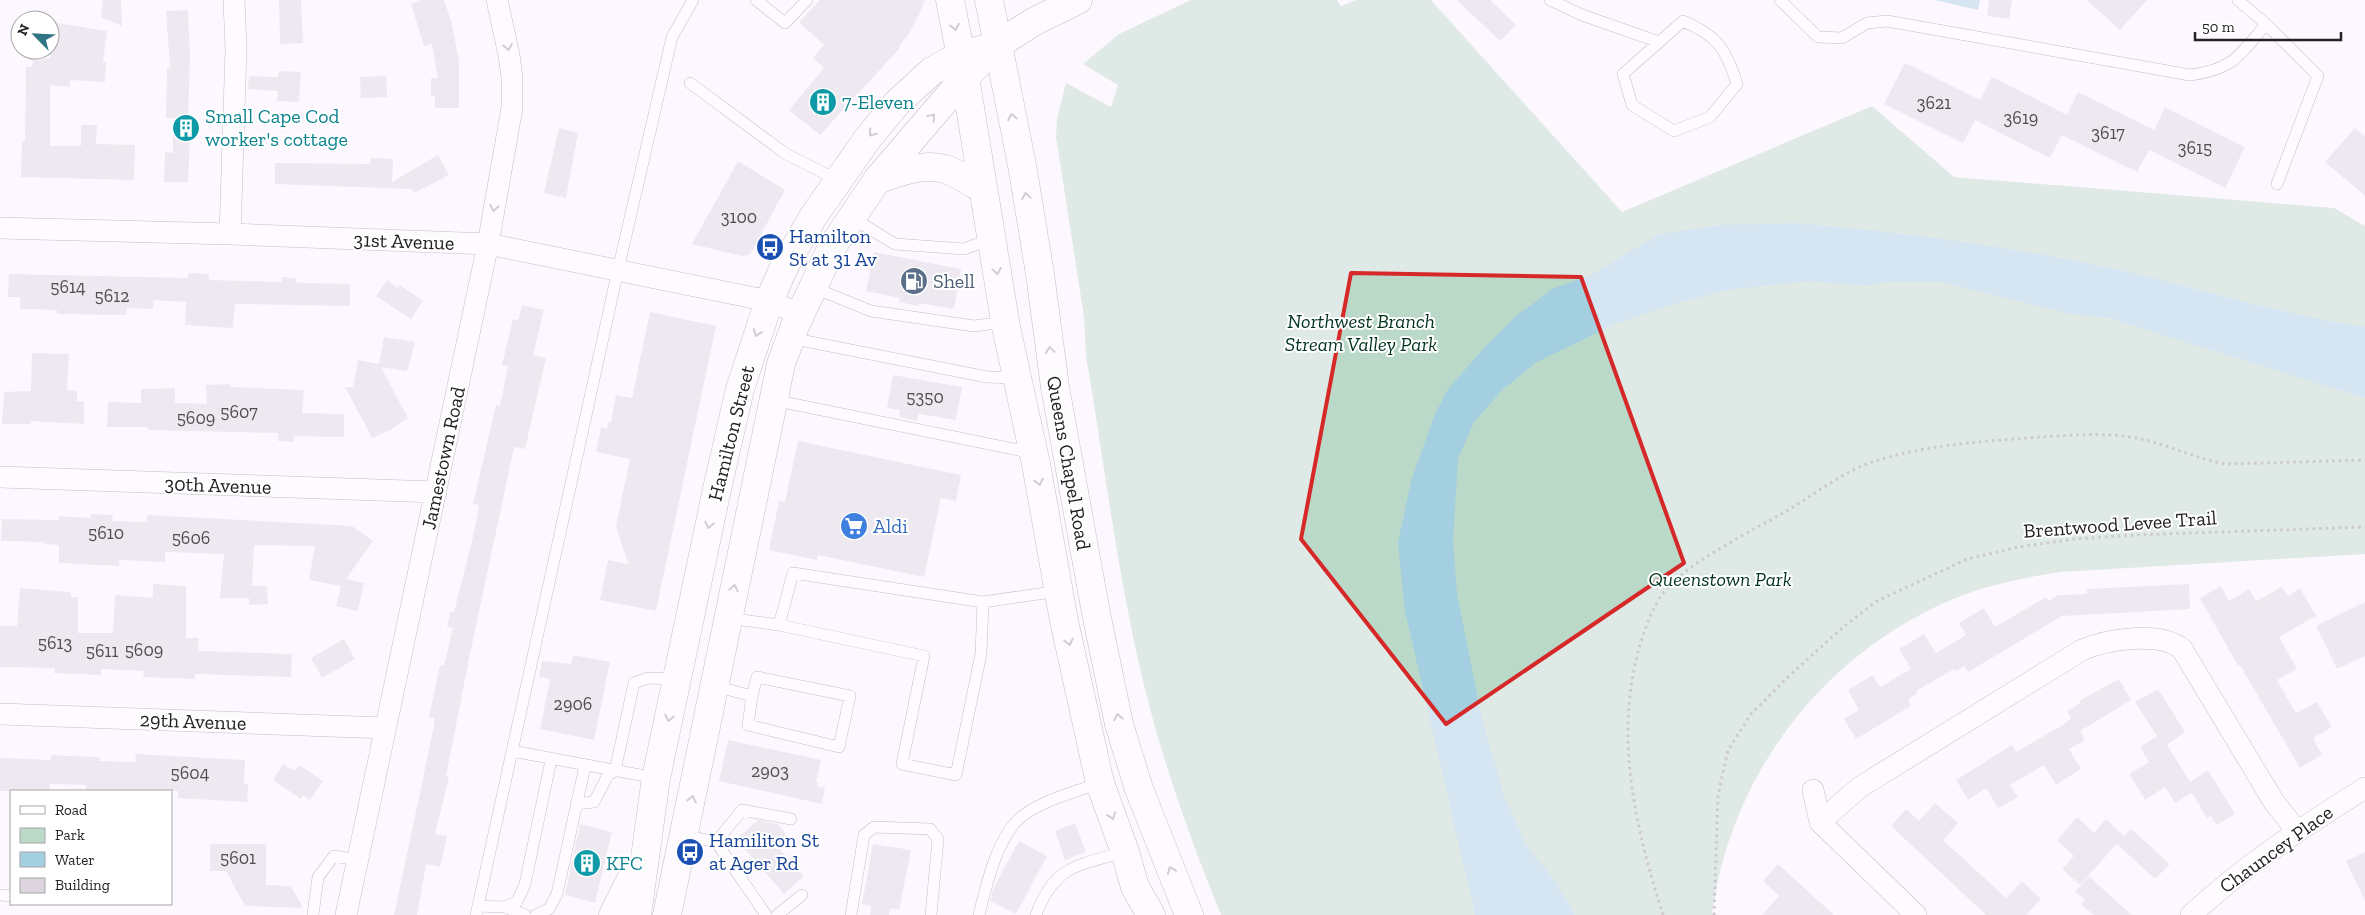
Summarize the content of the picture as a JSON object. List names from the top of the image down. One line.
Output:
{"streets":{"main road":["Hamilton Street","Queens Chapel Road"],"street":["31st Avenue","Jamestown Road","30th Avenue","29th Avenue","Chauncey Place"],"path":["Brentwood Levee Trail"]},"crossings":[["31st Avenue","Hamilton Street"],["31st Avenue","Jamestown Road"],["Hamilton Street","Queens Chapel Road"],["Jamestown Road","30th Avenue"],["Jamestown Road","29th Avenue"]],"parks":["Northwest Branch Stream Valley Park","Queenstown Park"],"places":{"building":["7-Eleven","Small Cape Cod worker's cottage","KFC"],"bus stop":["Hamilton St at 31 Av","Hamiliton St at Ager Rd"],"fuel station":["Shell"],"supermarket":["Aldi"]},"house_numbers":["3621","3619","3617","3615","3100","5614","5612","5350","5607","5609","5610","5606","5613","5609","5611","2906","2903","5604","5601"],"legend":["Road","Park","Water","Building"],"scale_bar":"50 m","north":"top left"}
